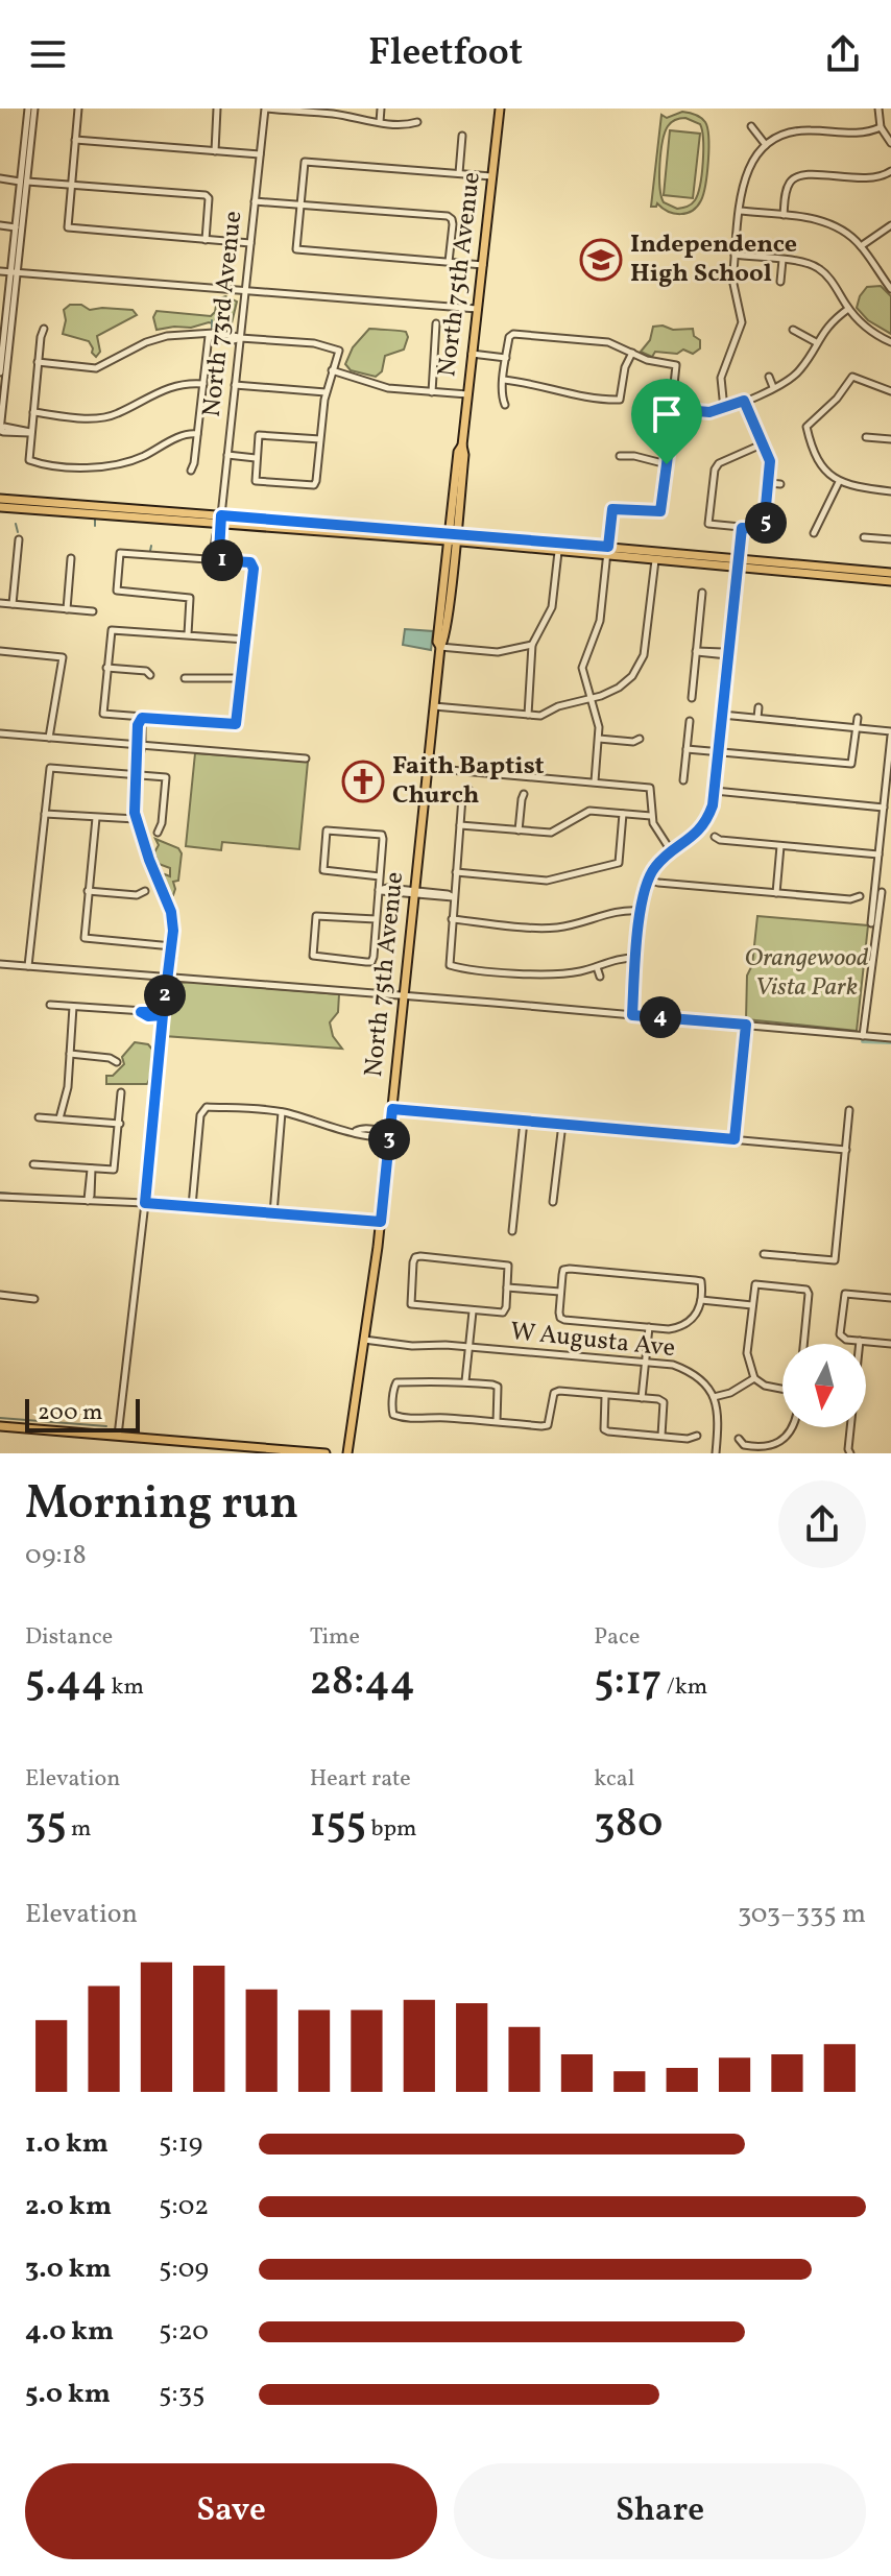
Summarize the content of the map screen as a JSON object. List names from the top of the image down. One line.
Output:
{"streets":{"main road":["North 75th Avenue"],"street":["North 73rd Avenue","W Augusta Ave"]},"crossings":[["North 75th Avenue","W Augusta Ave"]],"parks":["Orangewood Vista Park"],"places":{"school or university":["Independence High School"],"church":["Faith Baptist Church"]},"scale_bar":"200 m","north":"bottom","page":{"header":"Fleetfoot","pins":["5","1","2","4","3"],"scale":"200 m","heading":["Morning run","09:18"],"stats":[["Distance","5.44 km"],["Time","28:44"],["Pace","5:17 /km"],["Elevation","35 m"],["Heart rate","155 bpm"],["kcal","380"]],"chart":["Elevation","303–335 m"],"list":[{"name":"1.0 km","note":"5:19"},{"name":"2.0 km","note":"5:02"},{"name":"3.0 km","note":"5:09"},{"name":"4.0 km","note":"5:20"},{"name":"5.0 km","note":"5:35"}],"buttons":["Save","Share"]}}
